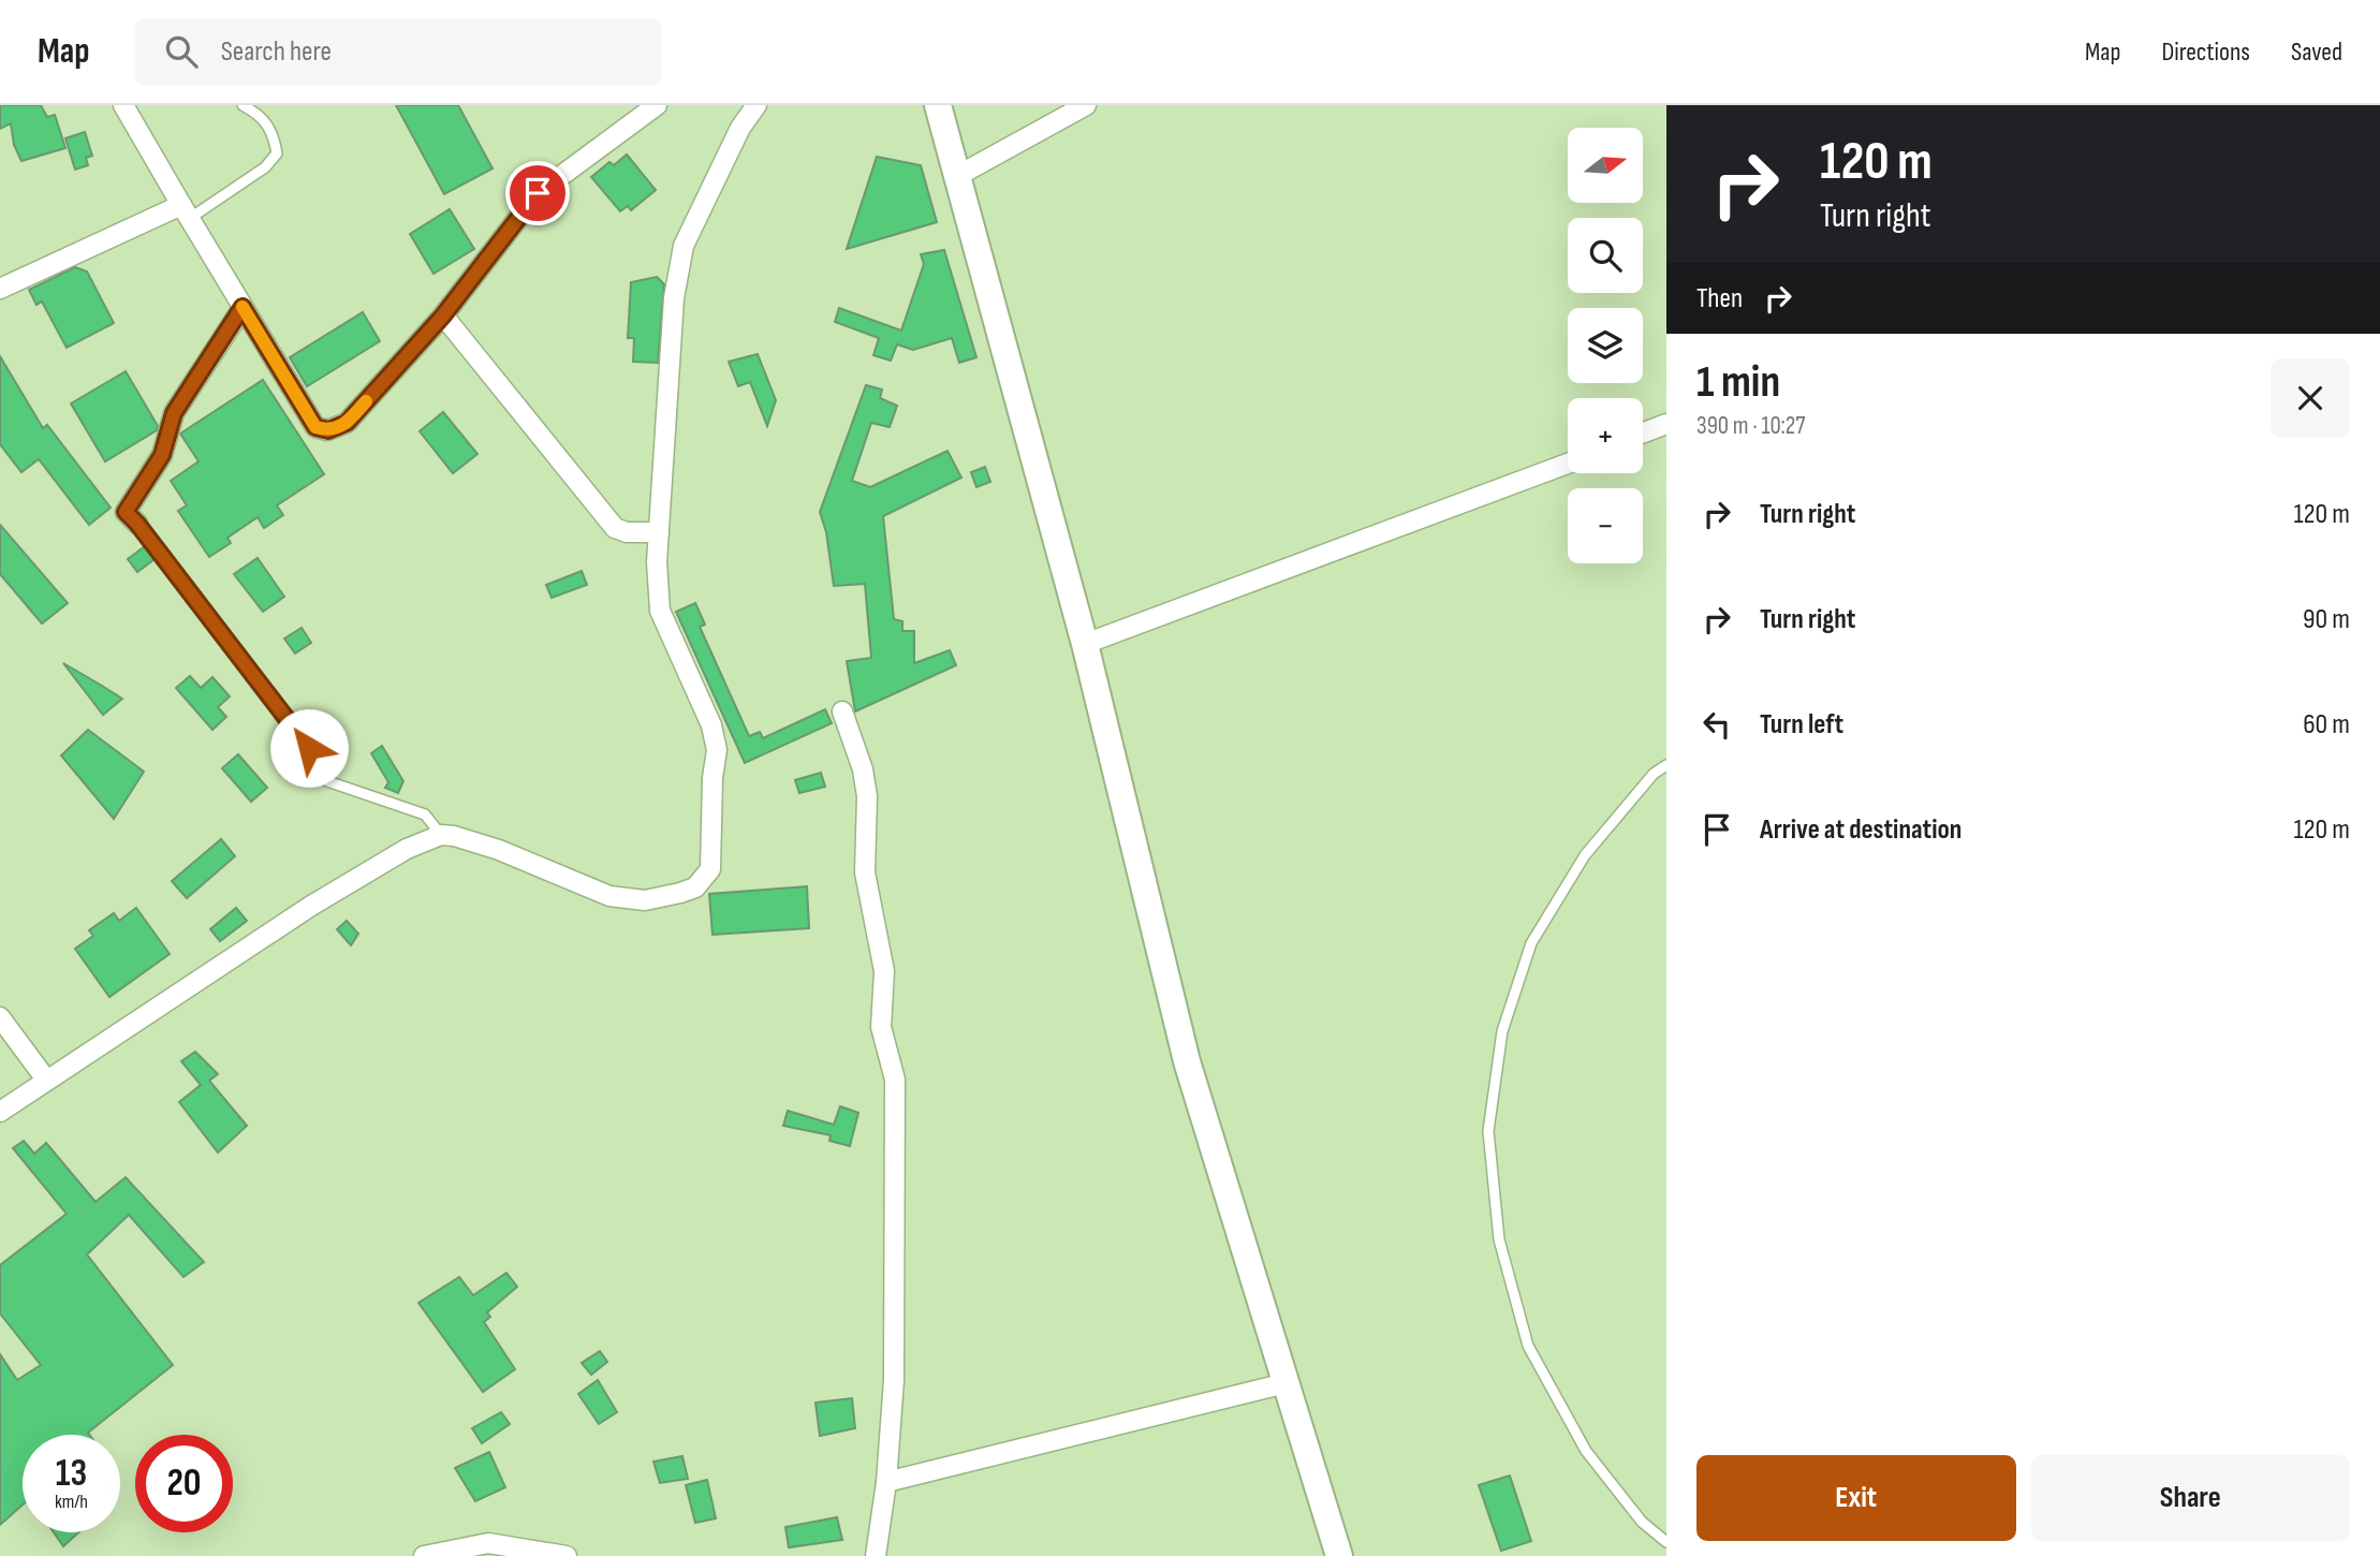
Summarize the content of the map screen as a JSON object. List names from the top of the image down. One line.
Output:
{"north":"right","page":{"header":"Map","search":"Search here","nav":["Map","Directions","Saved"],"turn":["120 m","Turn right"],"map_buttons":["+","−"],"then":"Then","heading":["1 min","390 m · 10:27"],"list":[{"name":"Turn right","value":"120 m"},{"name":"Turn right","value":"90 m"},{"name":"Turn left","value":"60 m"},{"name":"Arrive at destination","value":"120 m"}],"speed":"13 km/h","limit":"20","buttons":["Exit","Share"]}}
